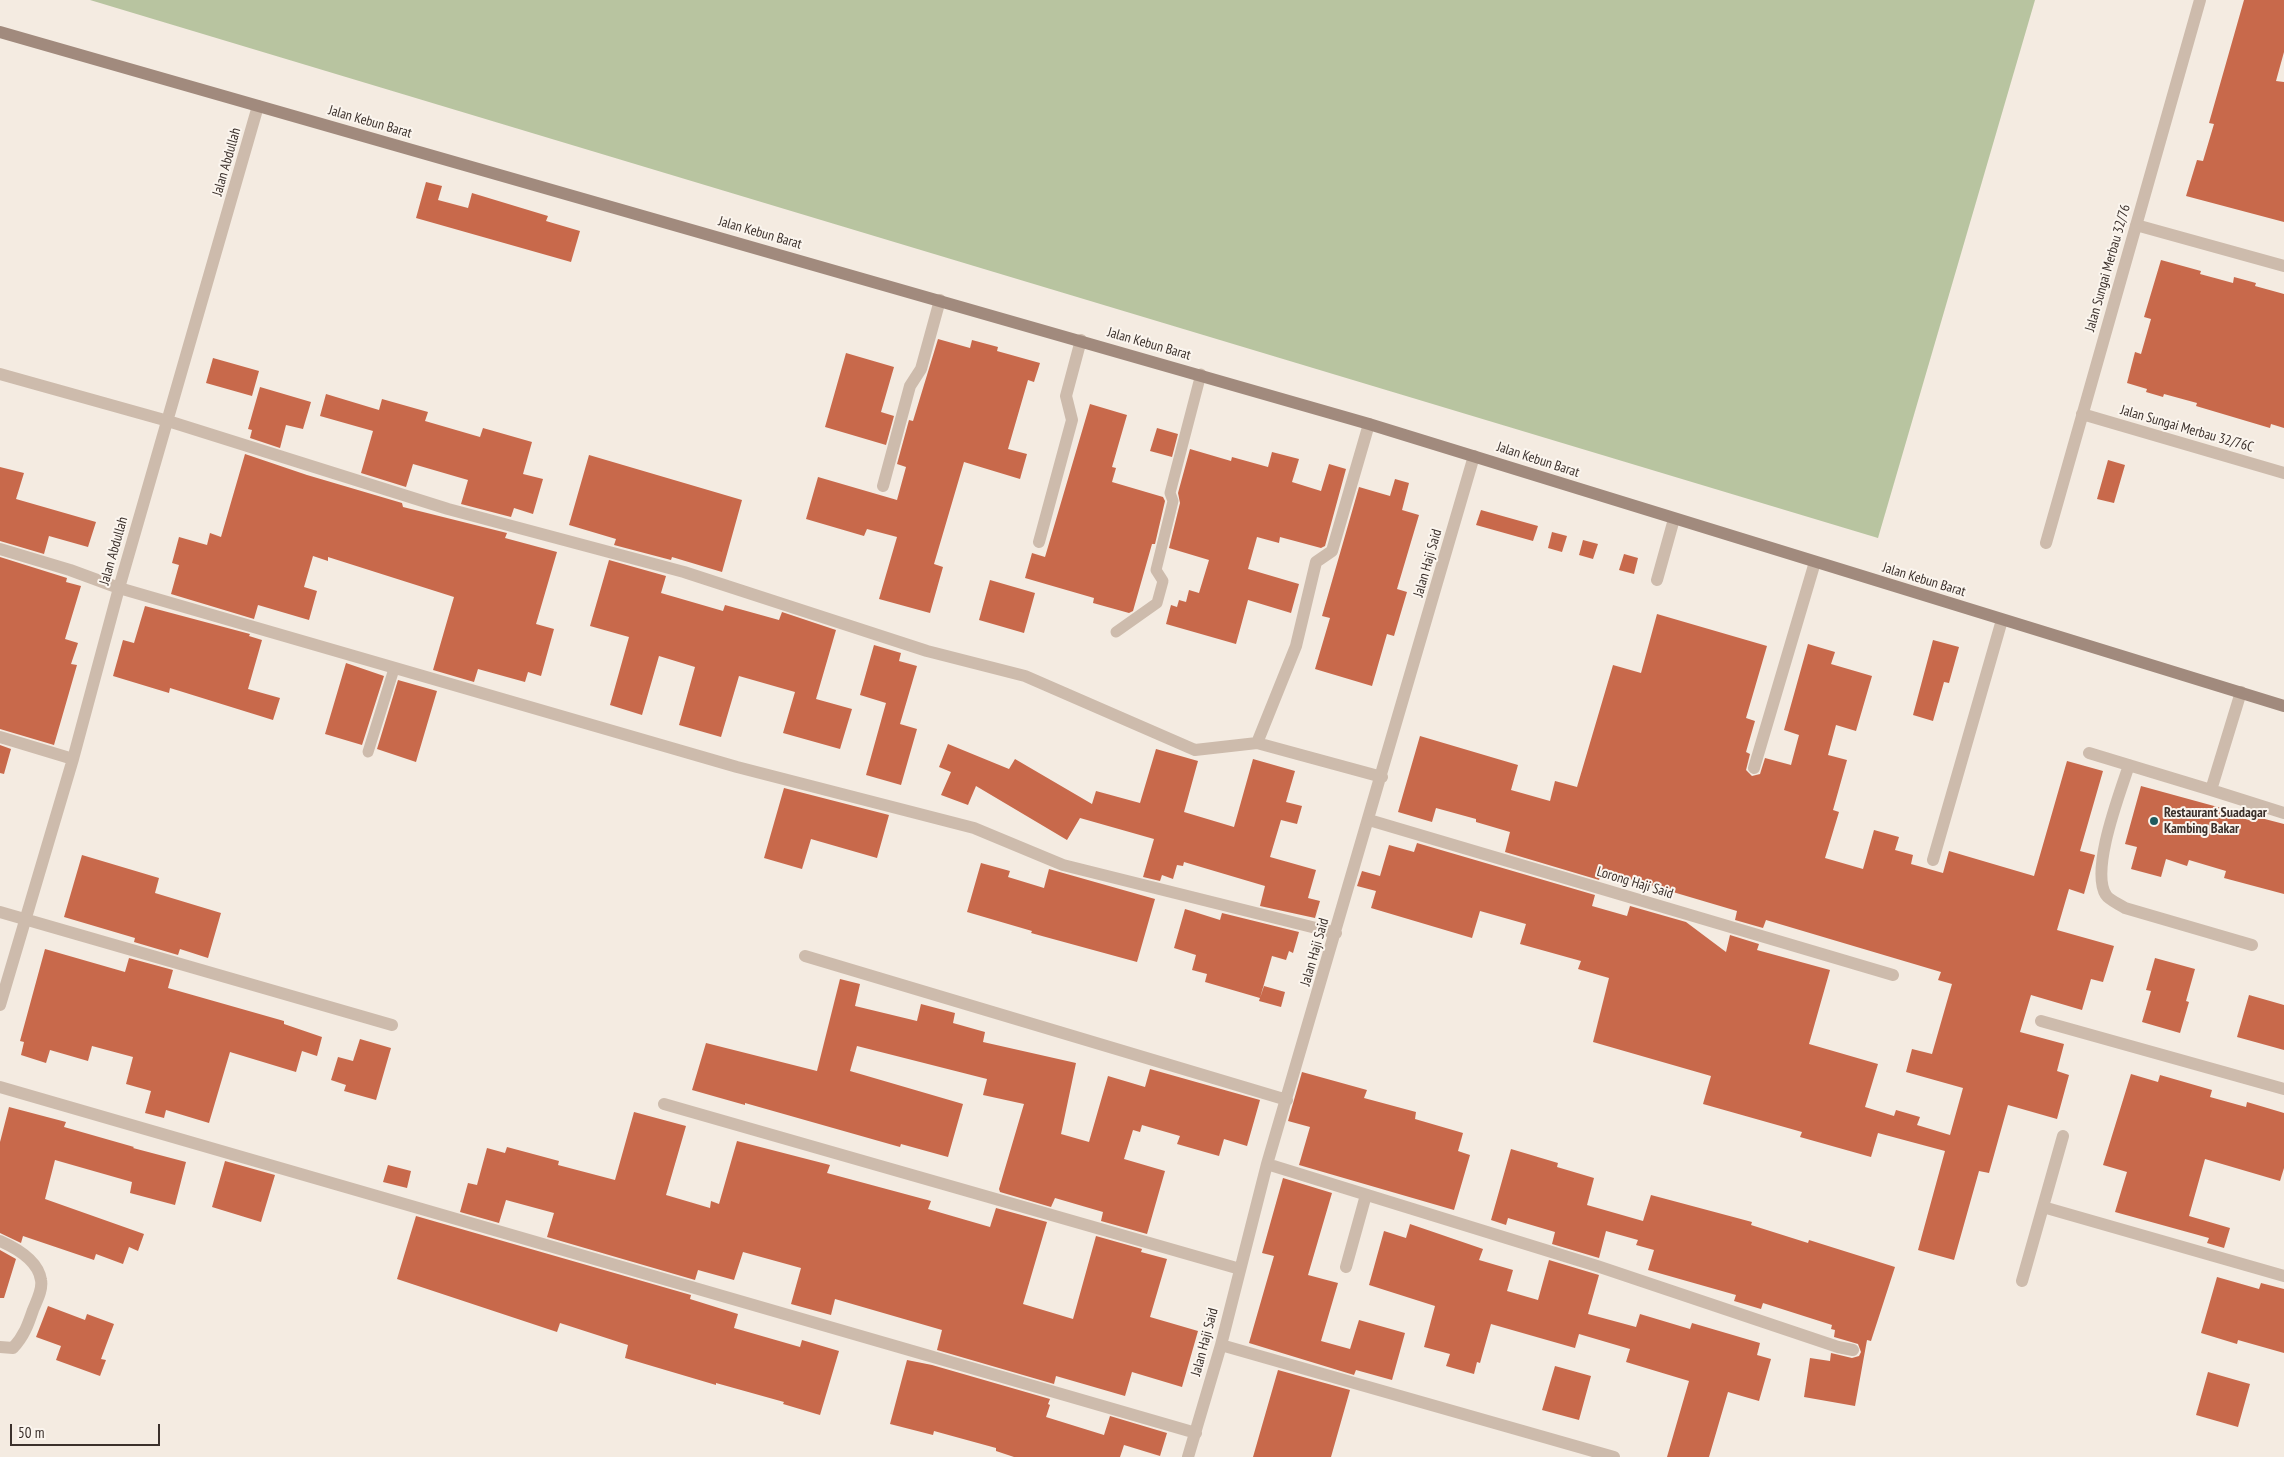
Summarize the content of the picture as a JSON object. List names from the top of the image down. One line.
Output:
{"streets":{"main road":["Jalan Kebun Barat"],"street":["Jalan Abdullah","Jalan Sungai Merbau 32/76","Jalan Sungai Merbau 32/76C","Jalan Haji Said","Lorong Haji Said"]},"crossings":[["Jalan Kebun Barat","Jalan Abdullah"],["Jalan Kebun Barat","Jalan Haji Said"],["Jalan Sungai Merbau 32/76","Jalan Sungai Merbau 32/76C"],["Jalan Haji Said","Lorong Haji Said"]],"places":["Restaurant Suadagar Kambing Bakar"],"scale_bar":"50 m"}
